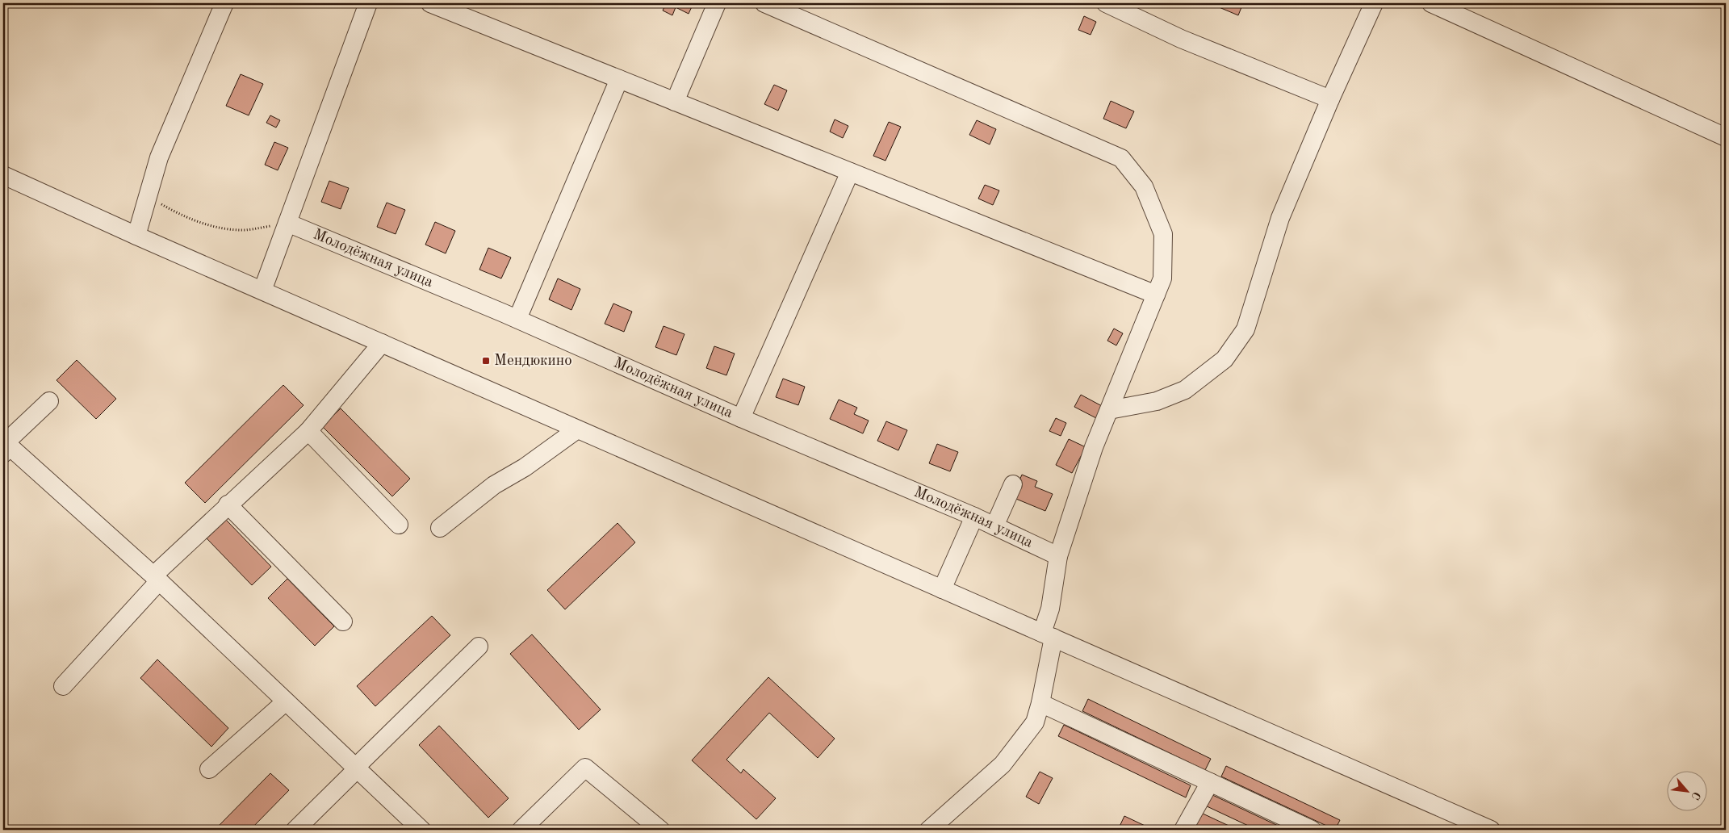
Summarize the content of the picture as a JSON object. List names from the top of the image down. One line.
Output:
{"streets":{"street":["Молодёжная улица"]},"places":{"transit":["Мендюкино"]},"north":"bottom right"}
